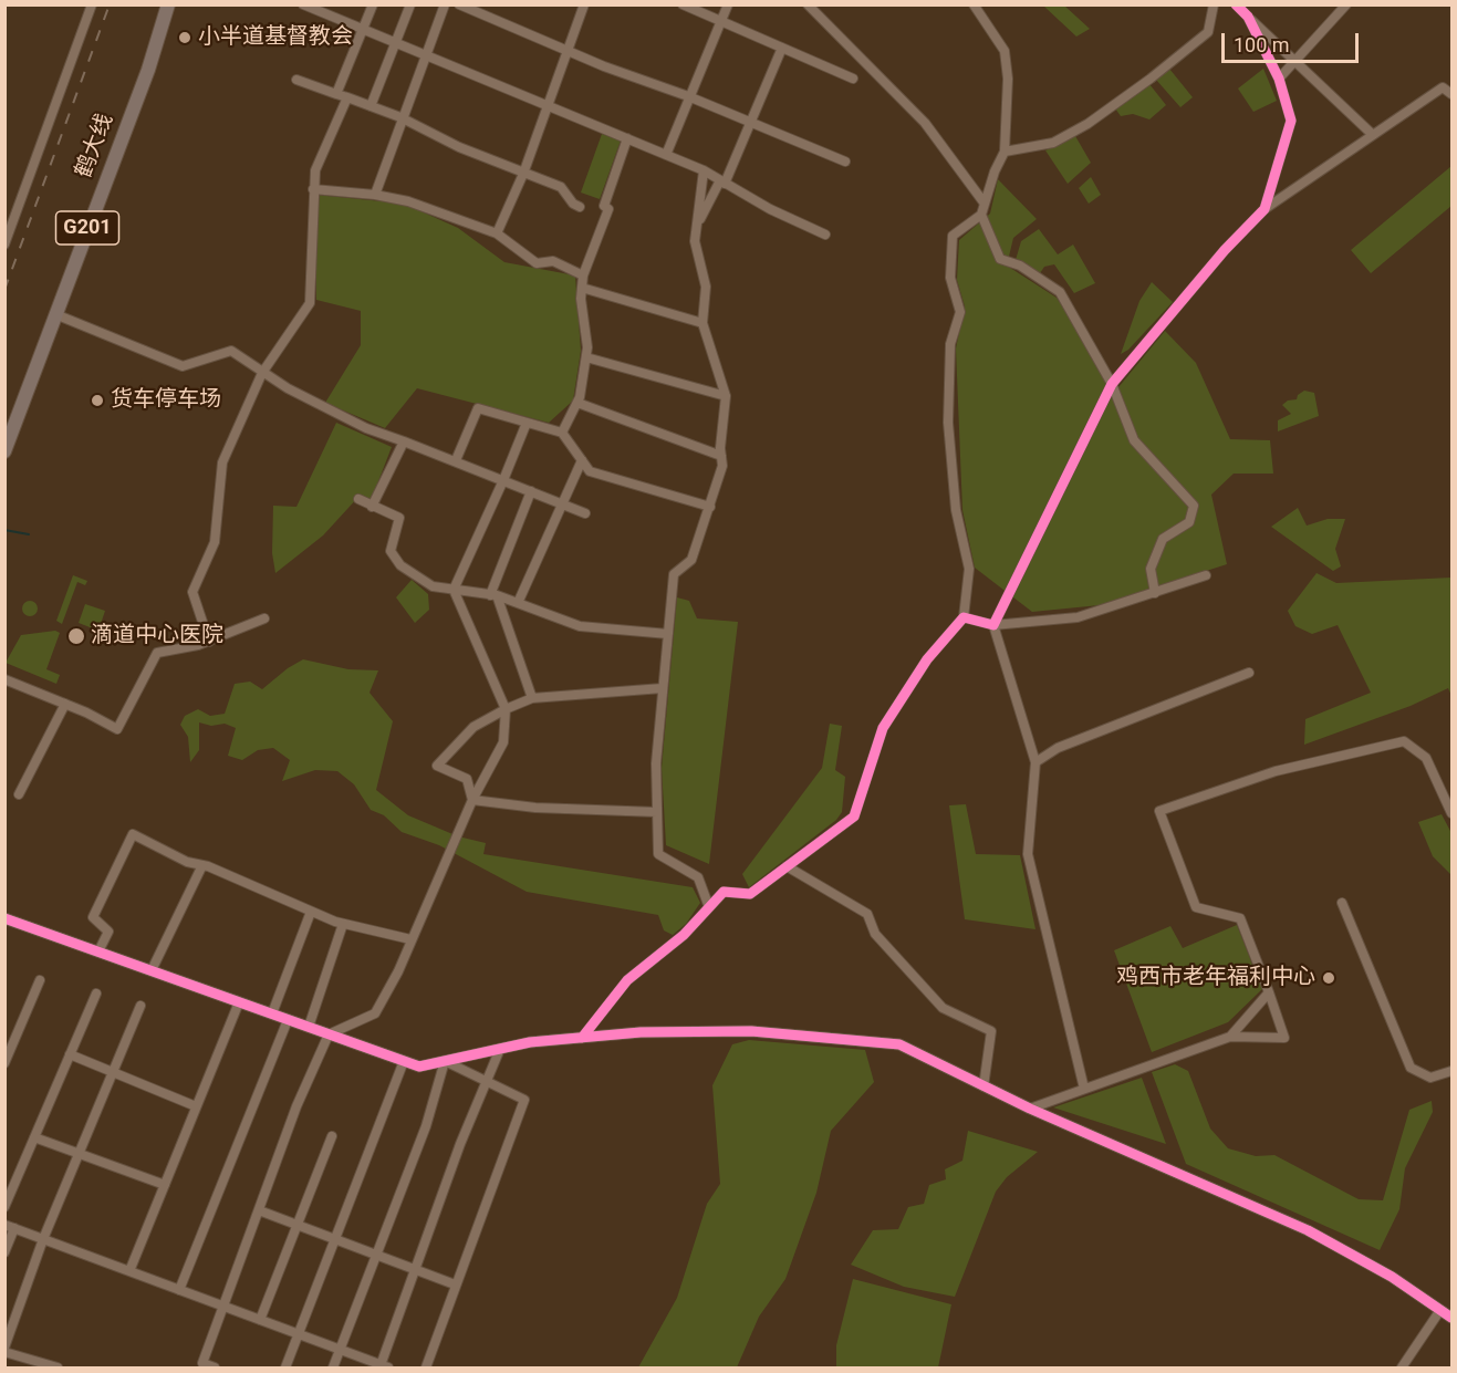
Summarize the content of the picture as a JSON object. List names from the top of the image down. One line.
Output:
{"streets":{"highway":["鹤大线","G201"]},"places":["小半道基督教会","货车停车场","滴道中心医院","鸡西市老年福利中心"],"scale_bar":"100 m"}
